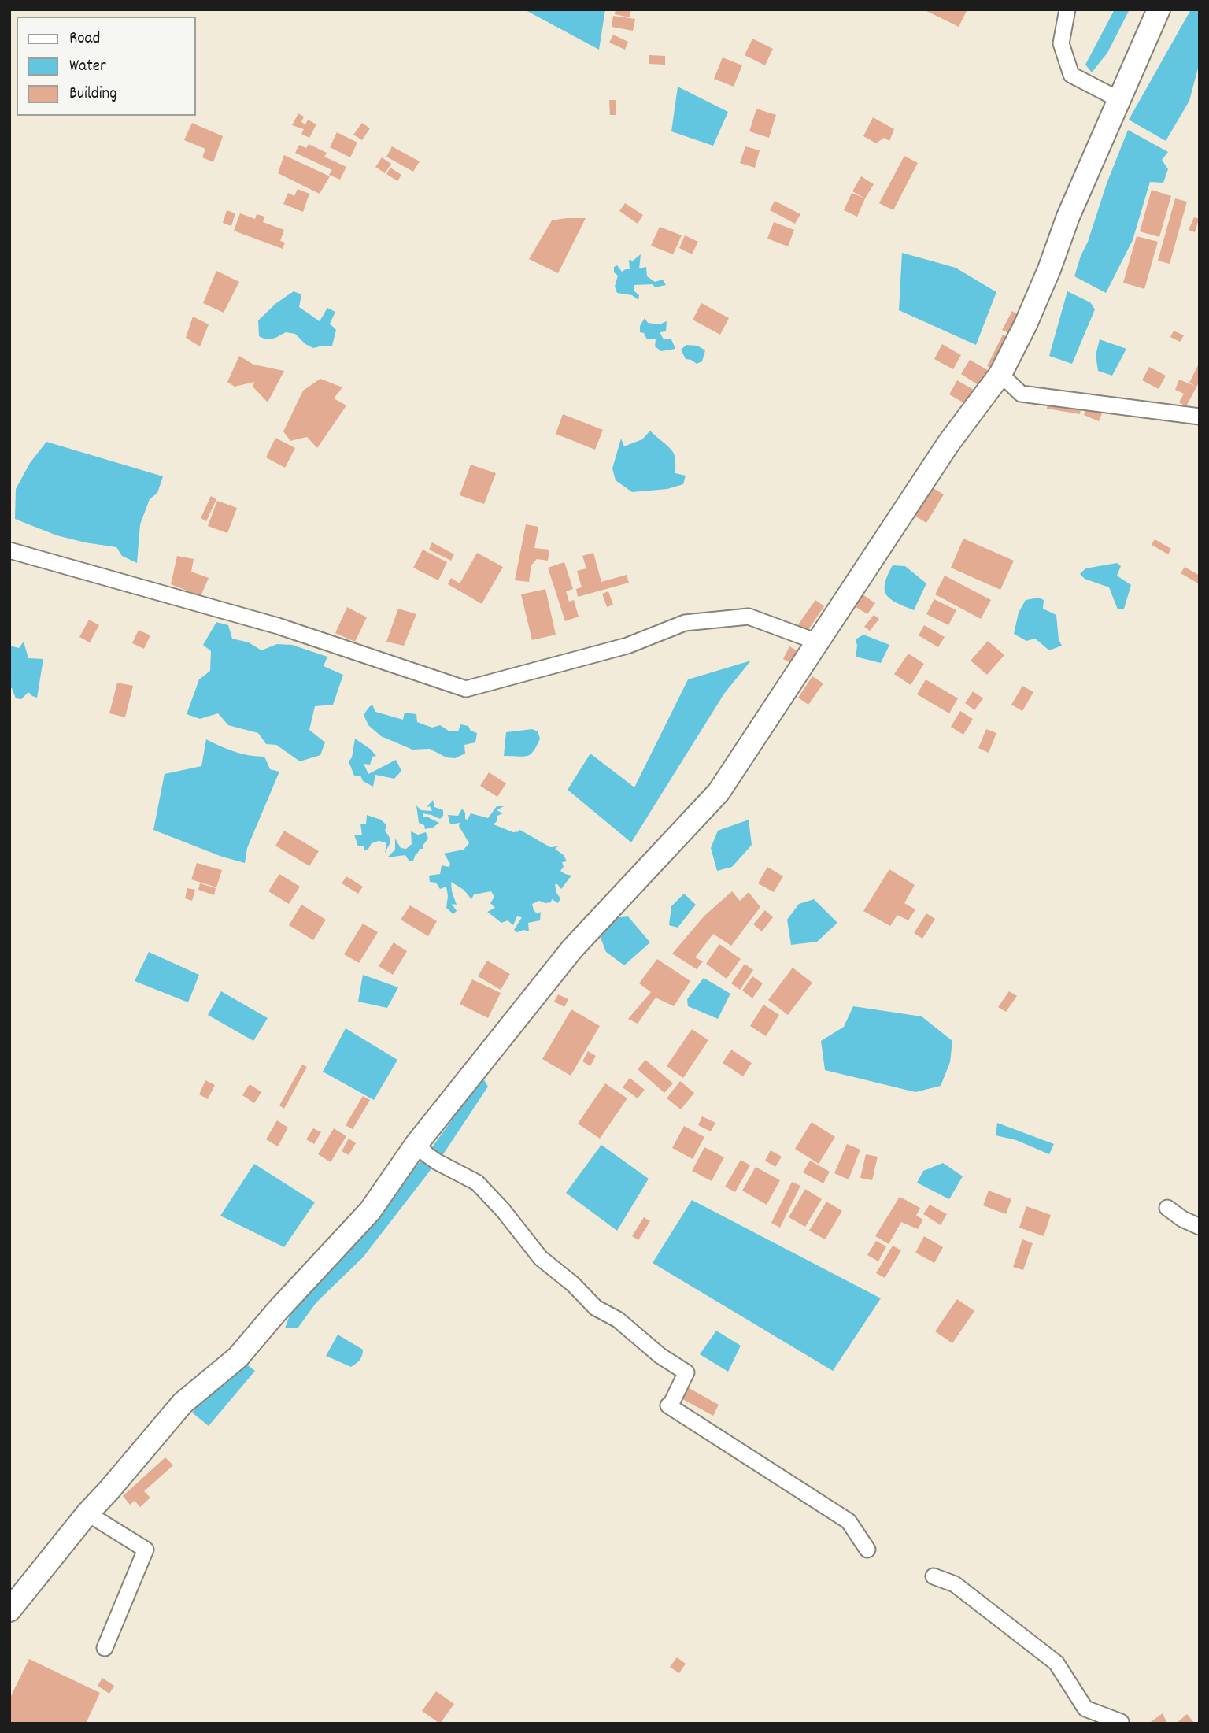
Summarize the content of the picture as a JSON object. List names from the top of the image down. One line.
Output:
{"legend":["Road","Water","Building"]}
